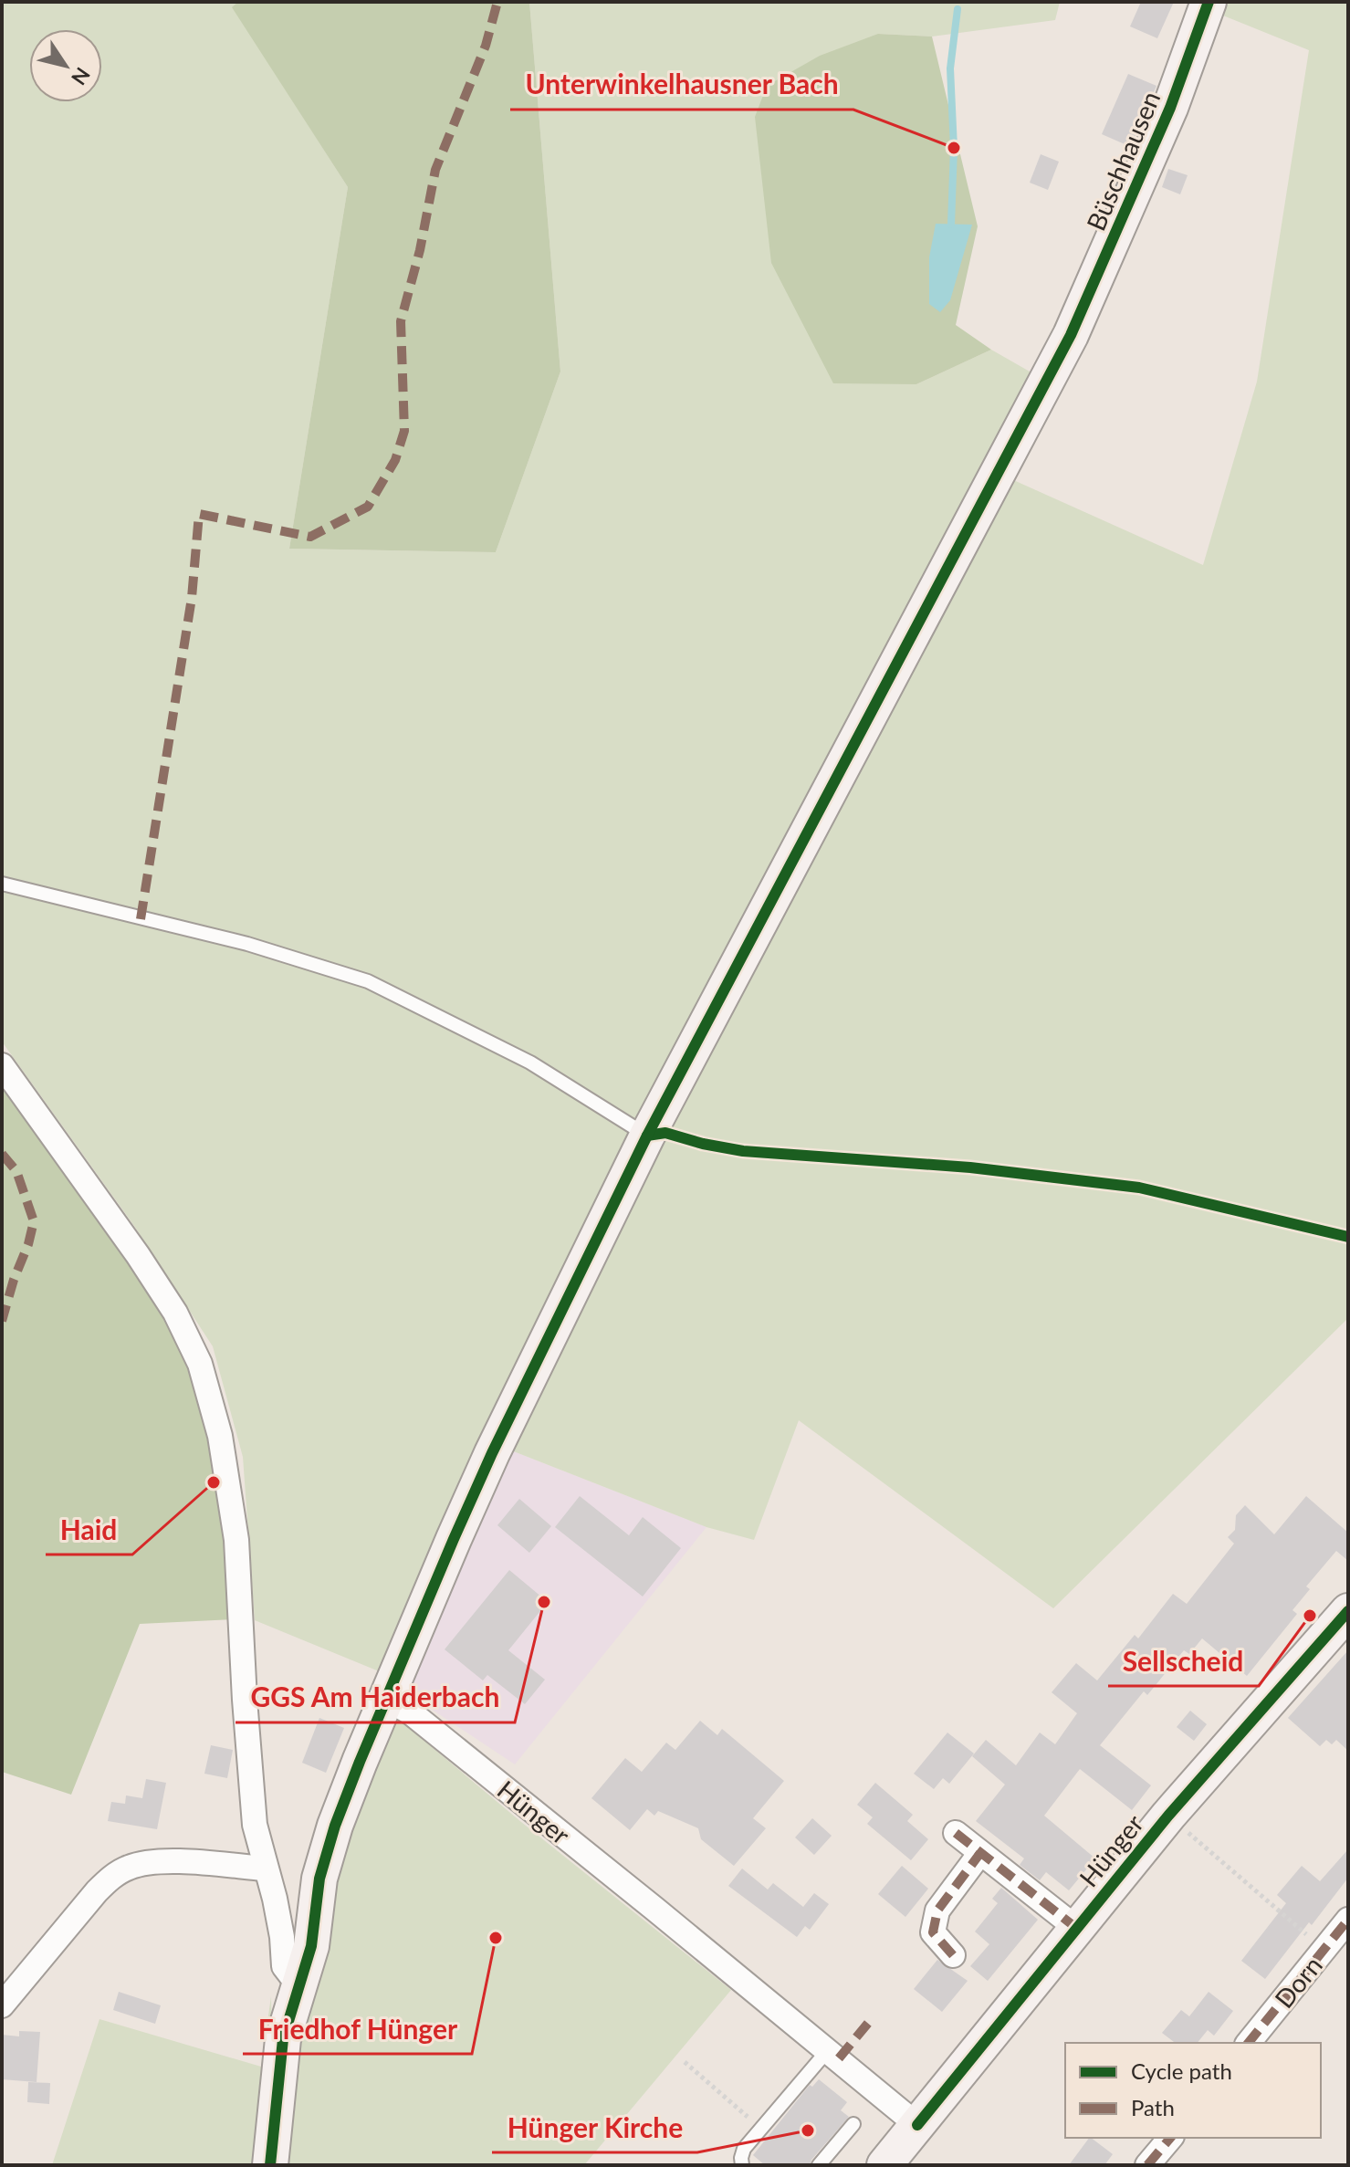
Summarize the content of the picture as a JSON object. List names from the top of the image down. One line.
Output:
{"streets":{"street":["Büschhausen","Hünger","Dorn"]},"crossings":[["Büschhausen","Hünger"]],"places":["Unterwinkelhausner Bach","Haid","GGS Am Haiderbach","Sellscheid","Friedhof Hünger","Hünger Kirche"],"legend":["Cycle path","Path"],"north":"bottom right"}
